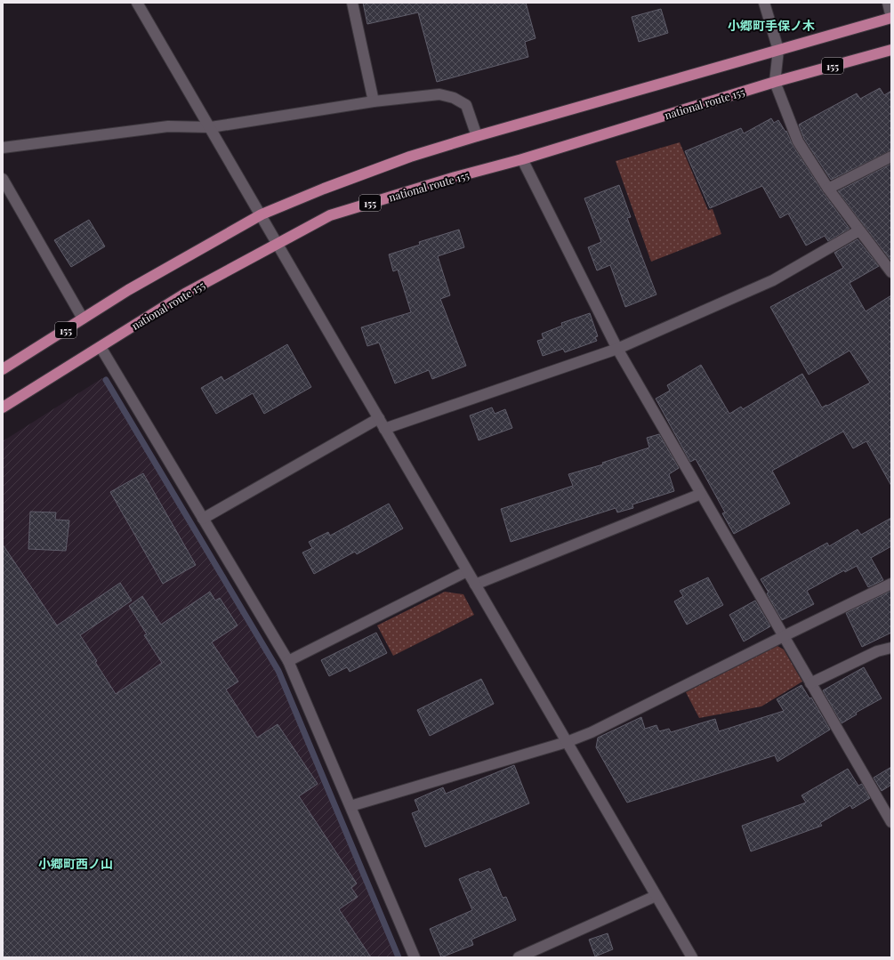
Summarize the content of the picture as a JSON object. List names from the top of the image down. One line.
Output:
{"streets":{"highway":["155","national route 155"]},"districts":["小郷町手保ノ木","小郷町西ノ山"]}
